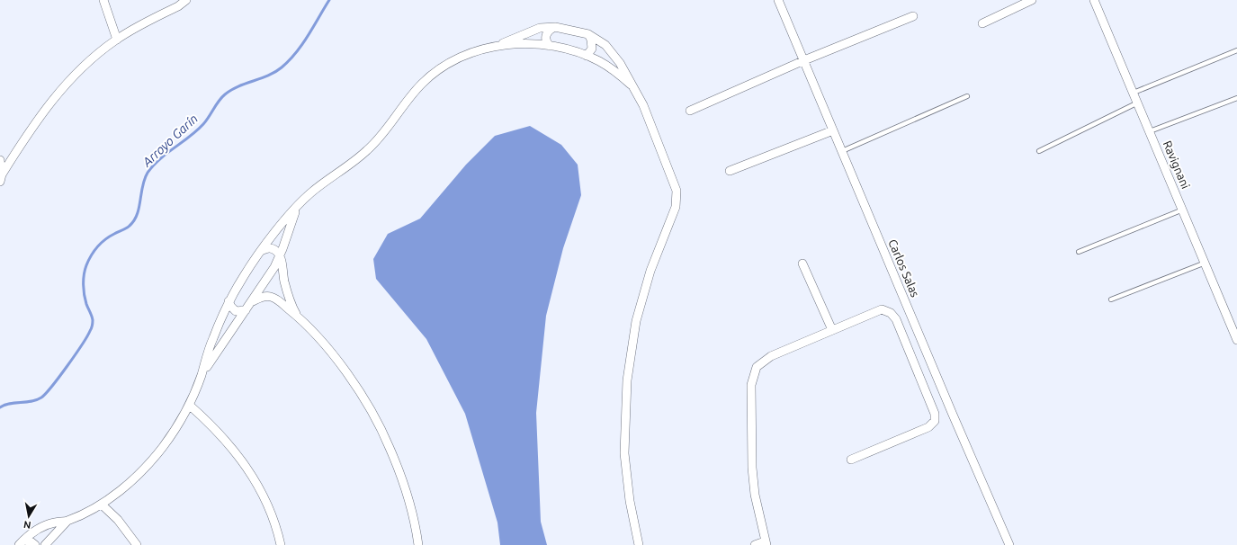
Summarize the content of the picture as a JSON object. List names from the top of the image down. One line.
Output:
{"streets":{"street":["Ravignani","Carlos Salas"]},"water":["Arroyo Garín"],"north":"bottom"}
